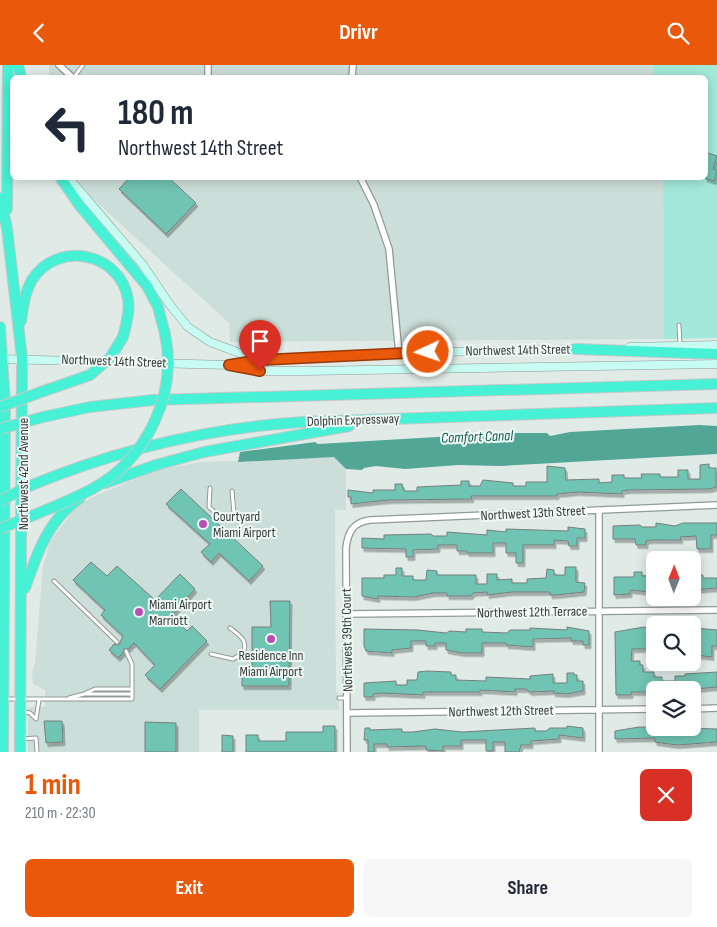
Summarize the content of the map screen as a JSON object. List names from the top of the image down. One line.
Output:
{"streets":{"highway":["Dolphin Expressway","Northwest 42nd Avenue"],"main road":["Northwest 14th Street"],"street":["Northwest 13th Street","Northwest 12th Terrace","Northwest 39th Court","Northwest 12th Street"]},"crossings":[["Northwest 14th Street","Northwest 42nd Avenue"],["Northwest 13th Street","Northwest 39th Court"],["Northwest 12th Terrace","Northwest 39th Court"],["Northwest 39th Court","Northwest 12th Street"]],"water":["Comfort Canal"],"places":["Courtyard Miami Airport","Miami Airport Marriott","Residence Inn Miami Airport"],"north":"top","page":{"header":"Drivr","turn":["180 m","Northwest 14th Street"],"heading":["1 min","210 m · 22:30"],"buttons":["Exit","Share"]}}
